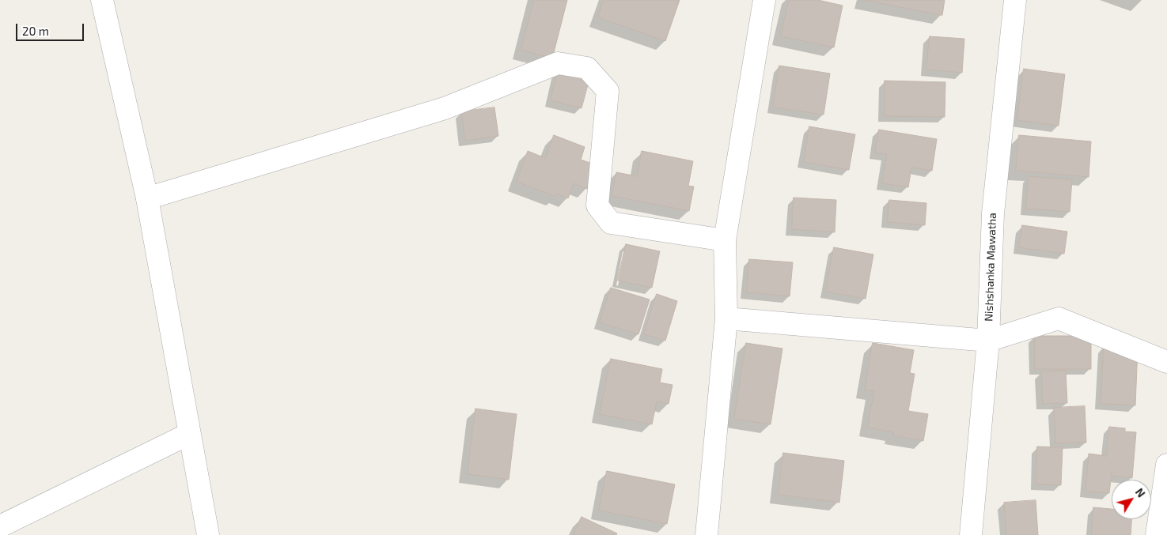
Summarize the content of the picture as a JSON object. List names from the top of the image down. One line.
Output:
{"streets":{"street":["Nishshanka Mawatha"]},"scale_bar":"20 m","north":"top right"}
